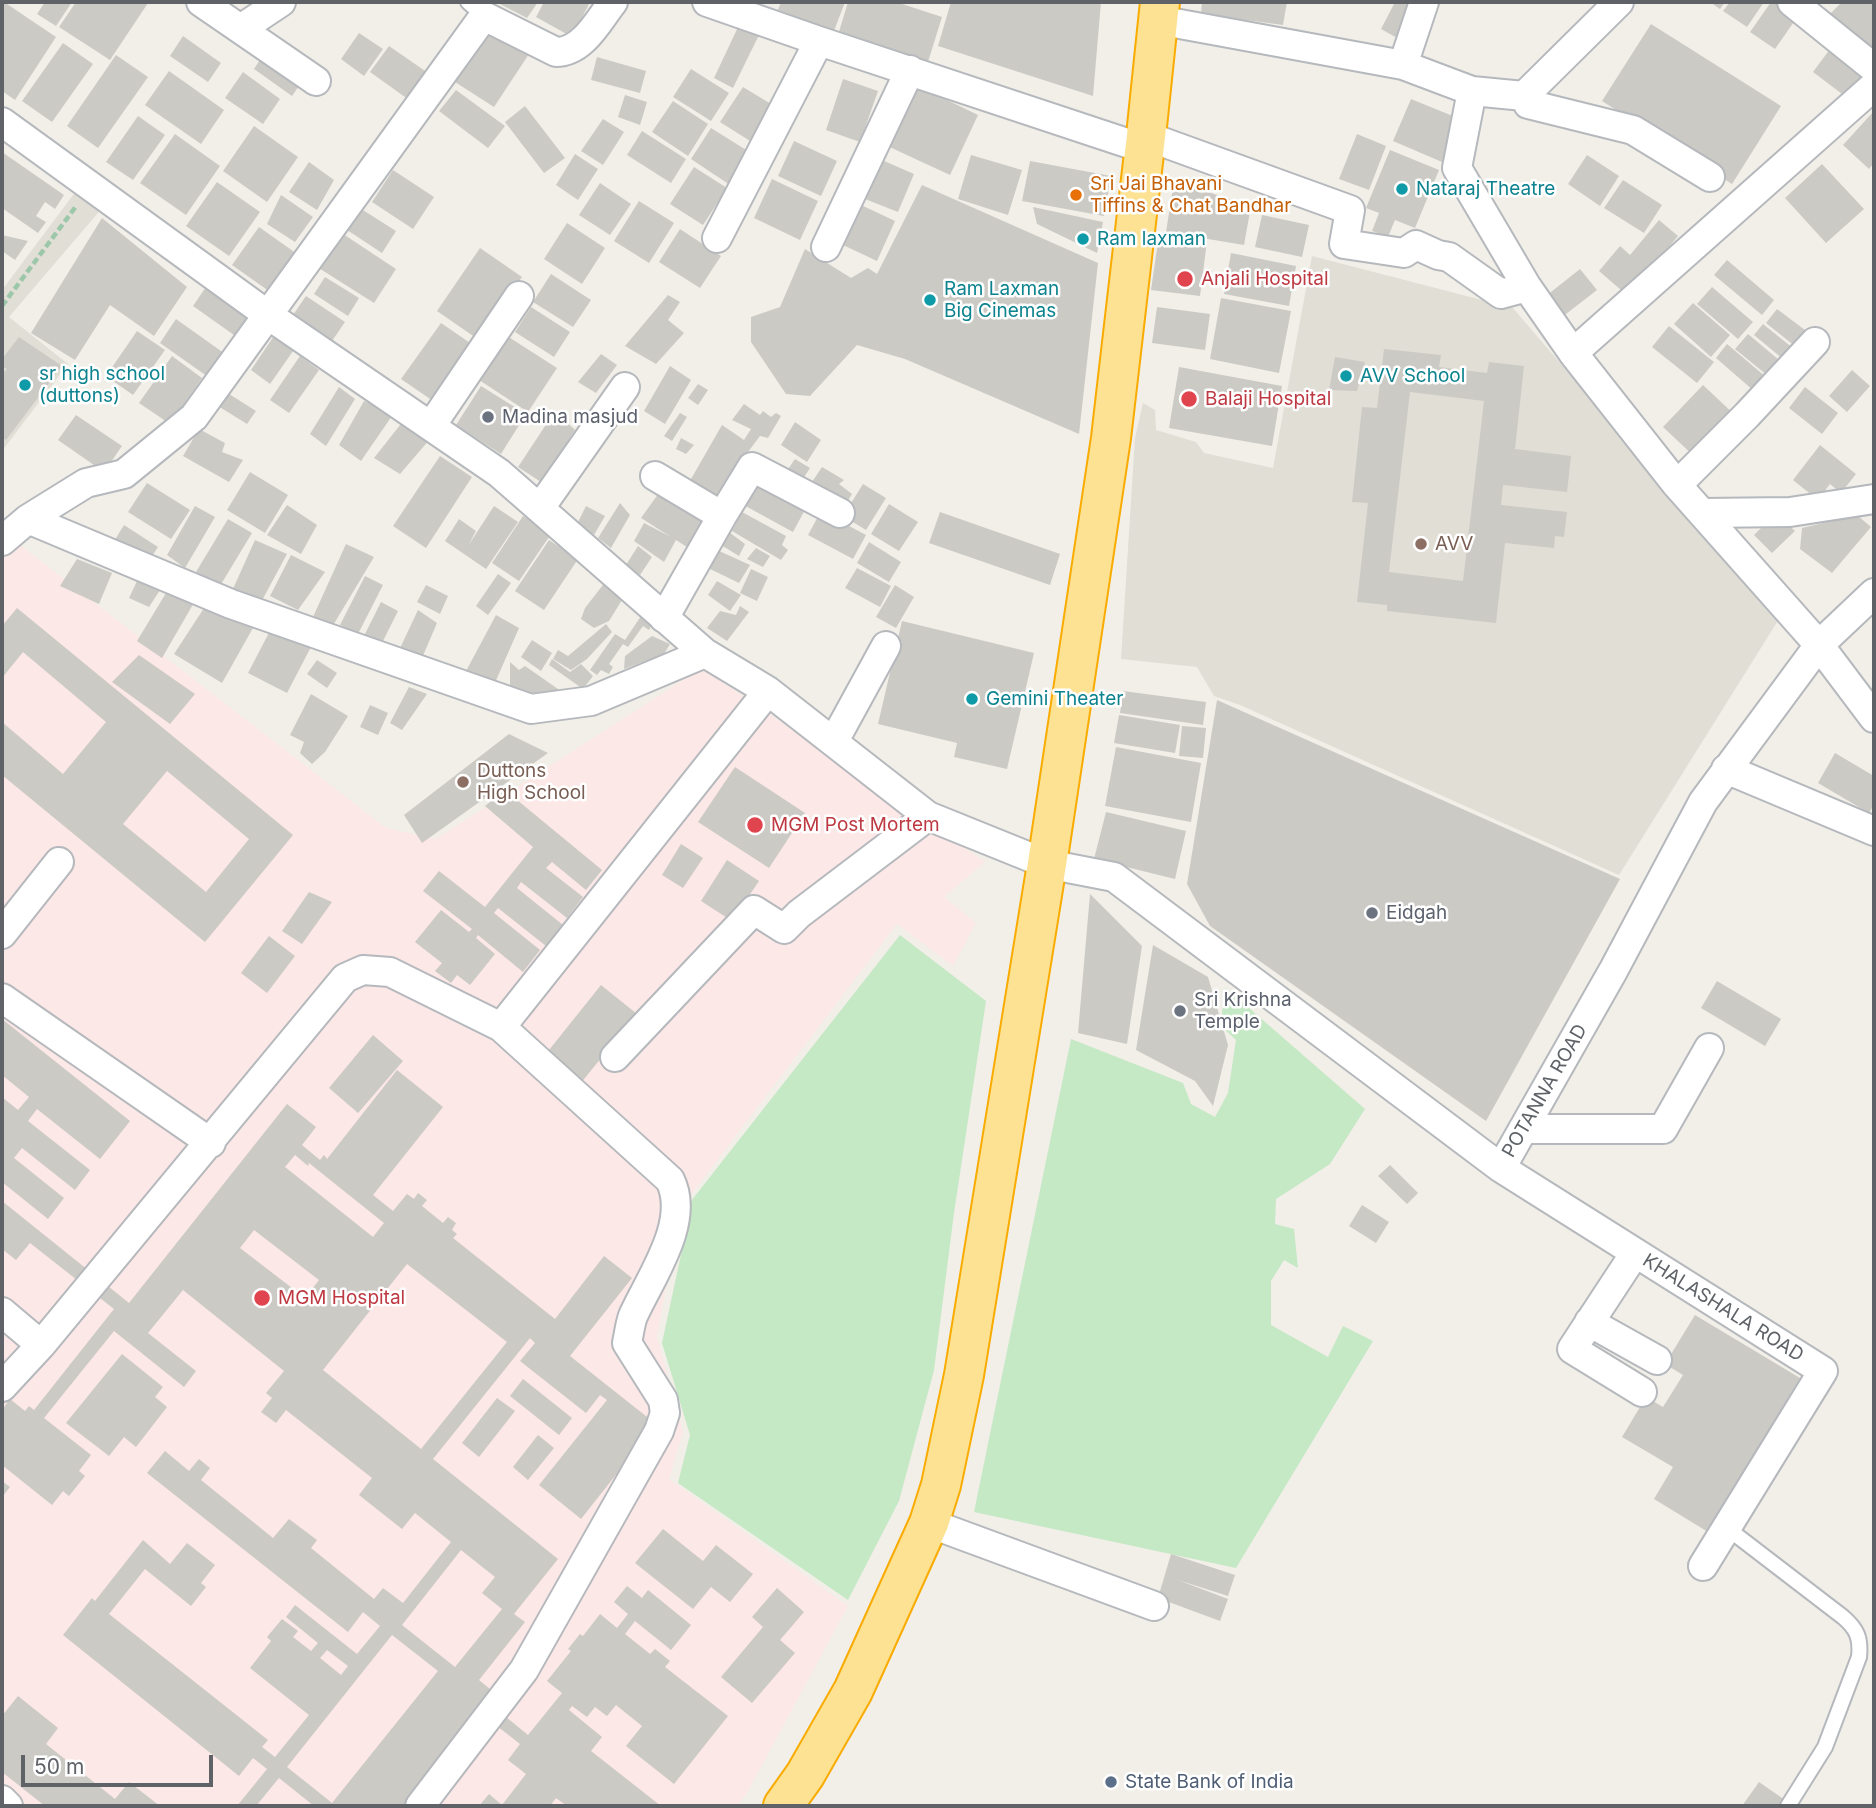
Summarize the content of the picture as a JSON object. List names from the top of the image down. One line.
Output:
{"streets":{"street":["POTANNA ROAD","KHALASHALA ROAD"]},"crossings":[["POTANNA ROAD","KHALASHALA ROAD"]],"places":["Nataraj Theatre","Sri Jai Bhavani Tiffins & Chat Bandhar","Ram laxman","Anjali Hospital","Ram Laxman Big Cinemas","AVV School","sr high school (duttons)","Balaji Hospital","Madina masjud","AVV","Gemini Theater","Duttons High School","MGM Post Mortem","Eidgah","Sri Krishna Temple","MGM Hospital","State Bank of India"],"scale_bar":"50 m"}
